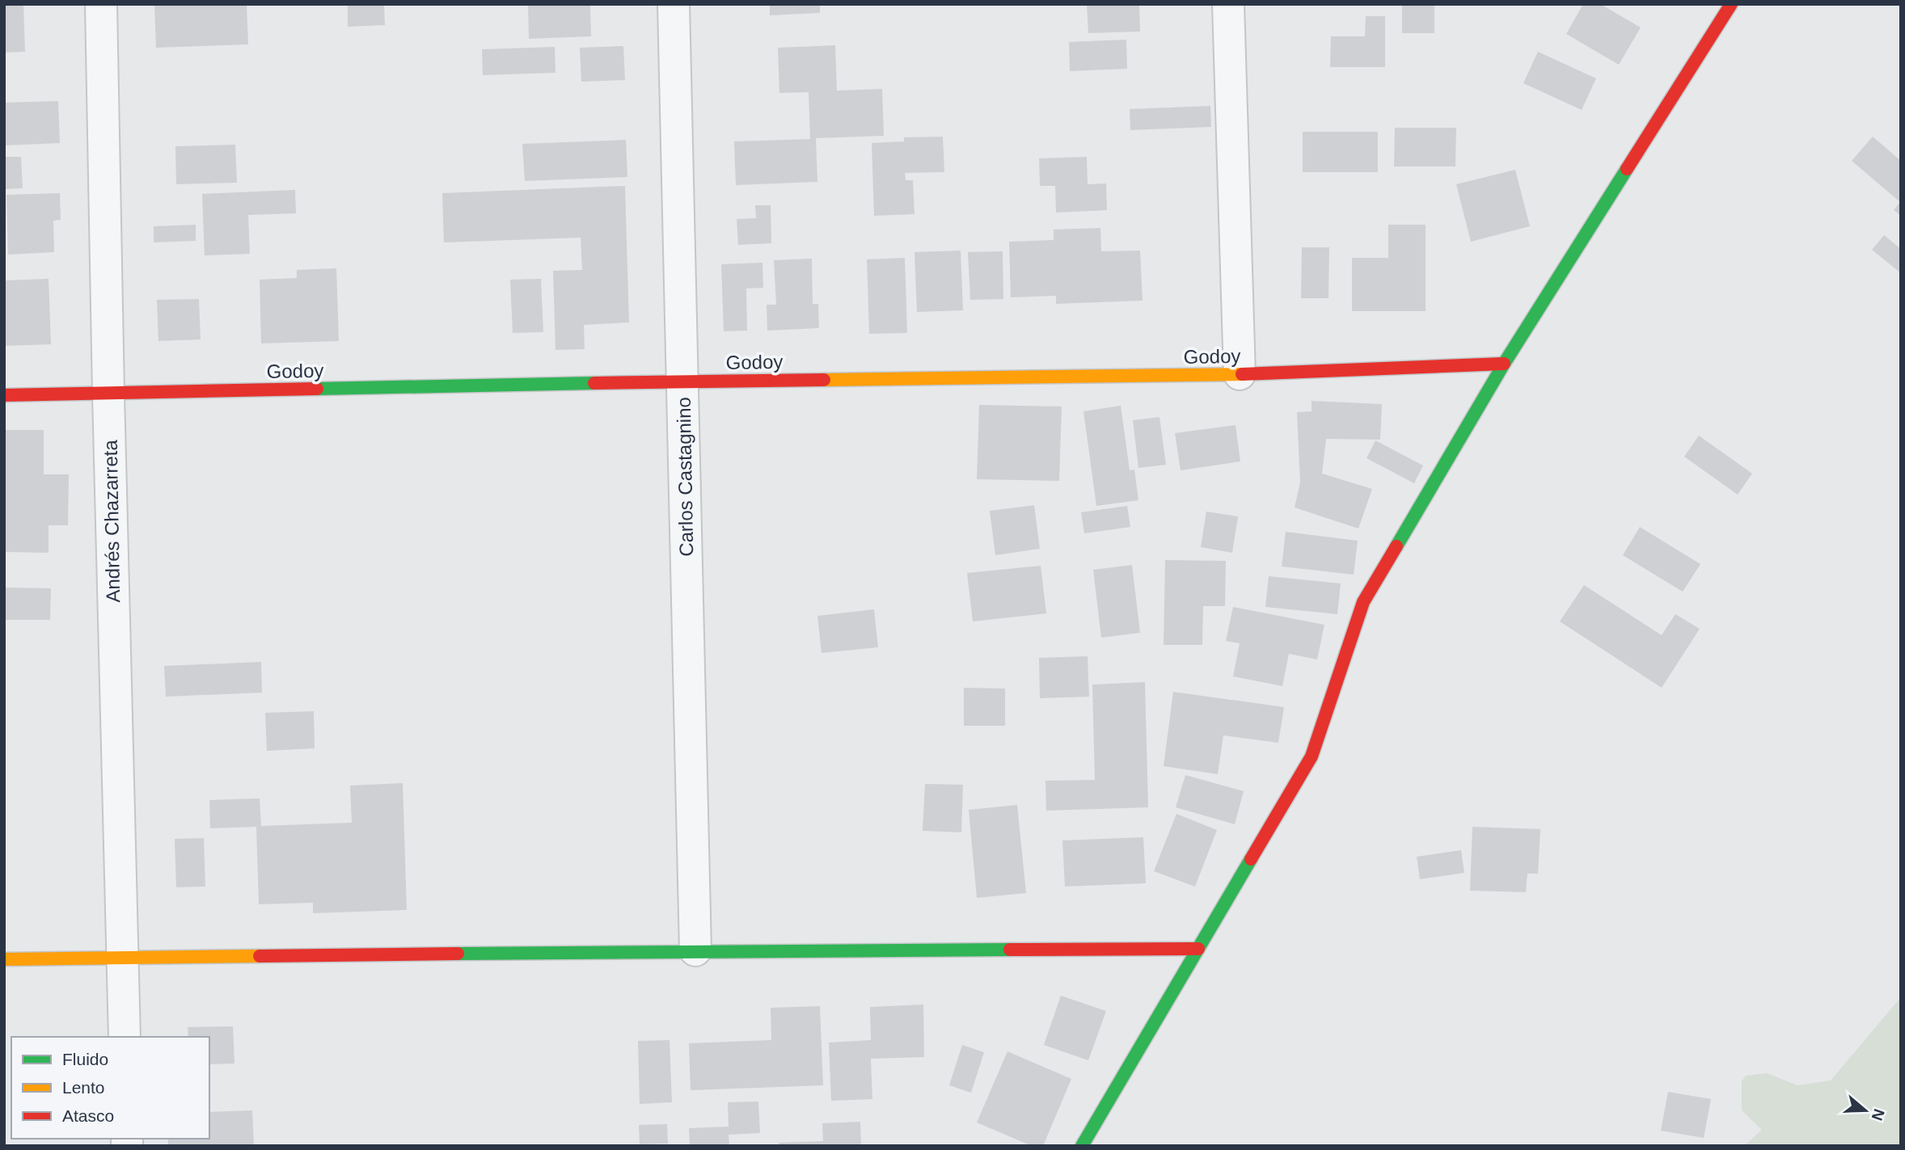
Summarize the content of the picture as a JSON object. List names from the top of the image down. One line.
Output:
{"streets":{"street":["Godoy","Carlos Castagnino","Andrés Chazarreta"]},"crossings":[["Godoy","Carlos Castagnino"],["Godoy","Andrés Chazarreta"]],"legend":["Fluido","Lento","Atasco"],"north":"right"}
